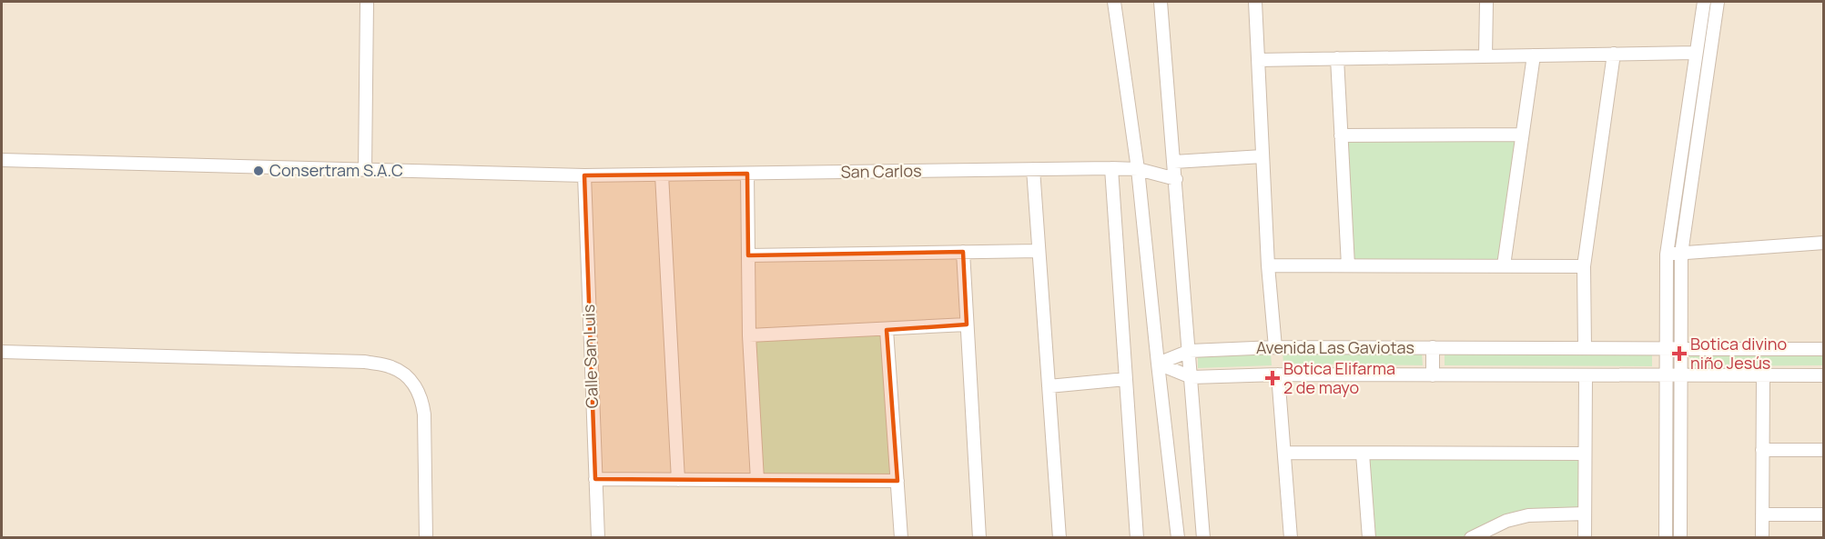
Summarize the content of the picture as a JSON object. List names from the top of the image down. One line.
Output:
{"streets":{"street":["San Carlos","Avenida Las Gaviotas","Calle San Luis"]},"crossings":[["San Carlos","Calle San Luis"]],"places":{"other":["Consertram S.A.C"],"health":["Botica divino niño Jesús","Botica Elifarma 2 de mayo"]}}
